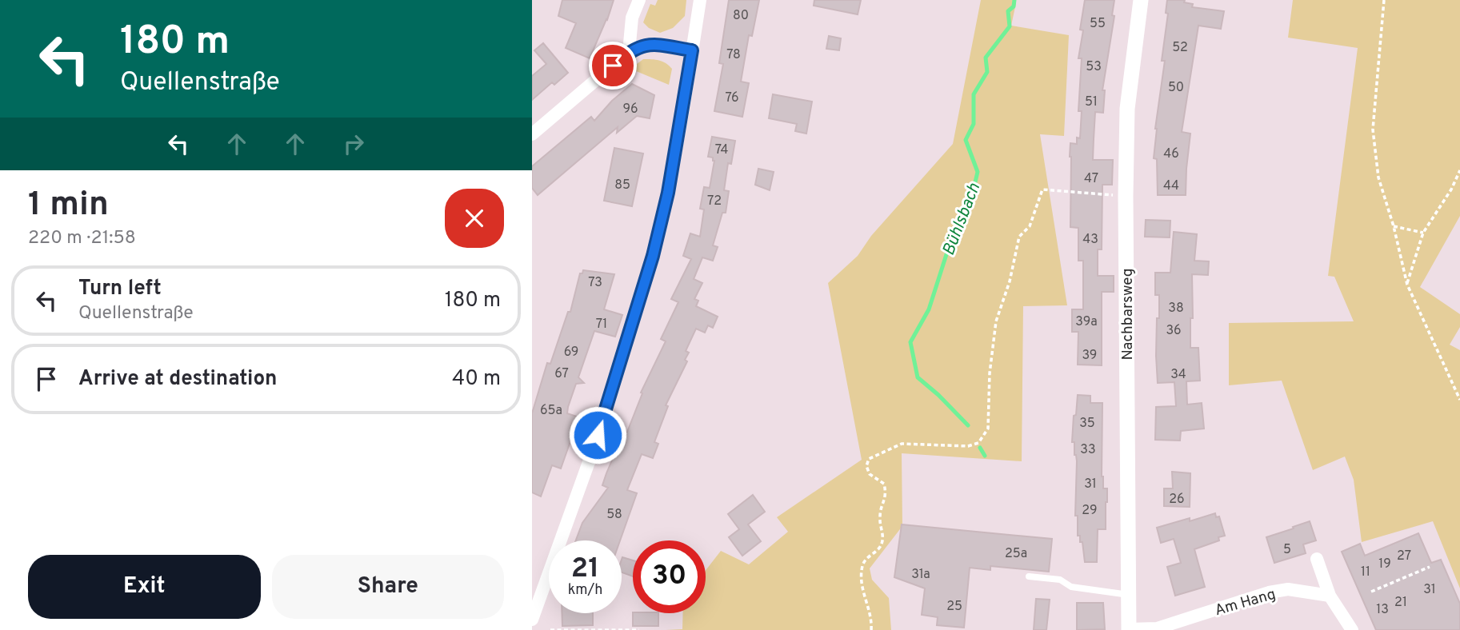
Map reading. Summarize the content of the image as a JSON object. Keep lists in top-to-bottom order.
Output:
{
  "streets": {
    "street": ["Nachbarsweg", "Am Hang"]
  },
  "crossings": [
    ["Nachbarsweg", "Am Hang"]
  ],
  "water": ["Bühlsbach"],
  "house_numbers": [
    "80",
    "55",
    "52",
    "78",
    "53",
    "50",
    "76",
    "51",
    "96",
    "74",
    "46",
    "47",
    "85",
    "44",
    "72",
    "43",
    "73",
    "38",
    "39a",
    "71",
    "36",
    "69",
    "39",
    "67",
    "34",
    "65a",
    "35",
    "33",
    "31",
    "26",
    "29",
    "58",
    "5",
    "25a",
    "27",
    "19",
    "11",
    "31a",
    "31",
    "21",
    "25",
    "13"
  ],
  "page": {
    "turn": ["180 m", "Quellenstraße"],
    "heading": ["1 min", "220 m · 21:58"],
    "list": [
      {
        "name": "Turn left",
        "note": "Quellenstraße",
        "value": "180 m"
      },
      {
        "name": "Arrive at destination",
        "value": "40 m"
      }
    ],
    "speed": "21 km/h",
    "limit": "30",
    "buttons": ["Exit", "Share"]
  }
}
